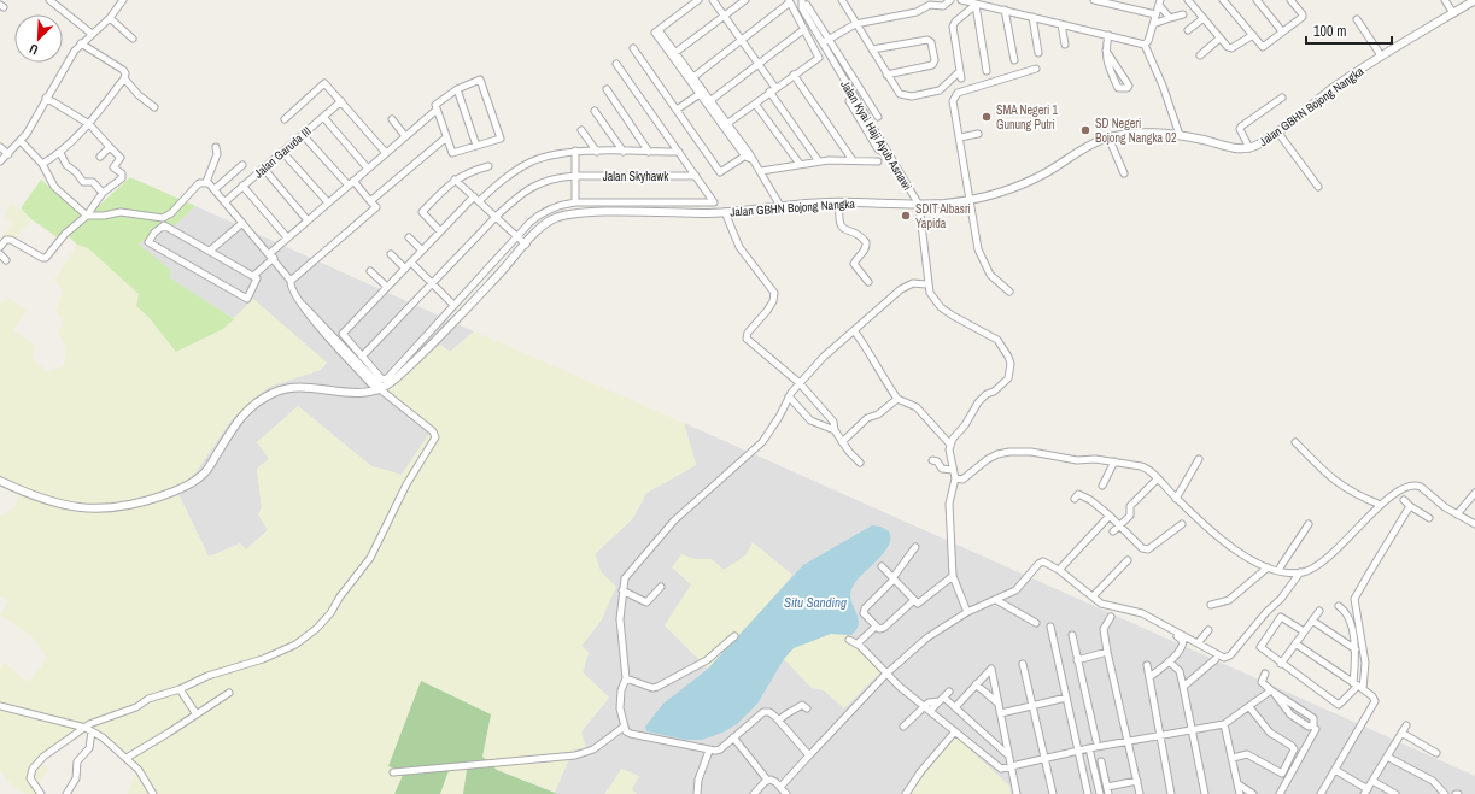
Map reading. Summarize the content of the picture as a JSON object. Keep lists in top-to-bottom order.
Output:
{
  "streets": {
    "street": [
      "Jalan GBHN Bojong Nangka",
      "Jalan Kyai Haji Ayub Asnawi",
      "Jalan Garuda III",
      "Jalan Skyhawk"
    ]
  },
  "crossings": [
    ["Jalan GBHN Bojong Nangka", "Jalan Kyai Haji Ayub Asnawi"]
  ],
  "water": ["Situ Sanding"],
  "places": ["SMA Negeri 1 Gunung Putri", "SD Negeri Bojong Nangka 02", "SDIT Albasri Yapida"],
  "scale_bar": "100 m",
  "north": "bottom left"
}
